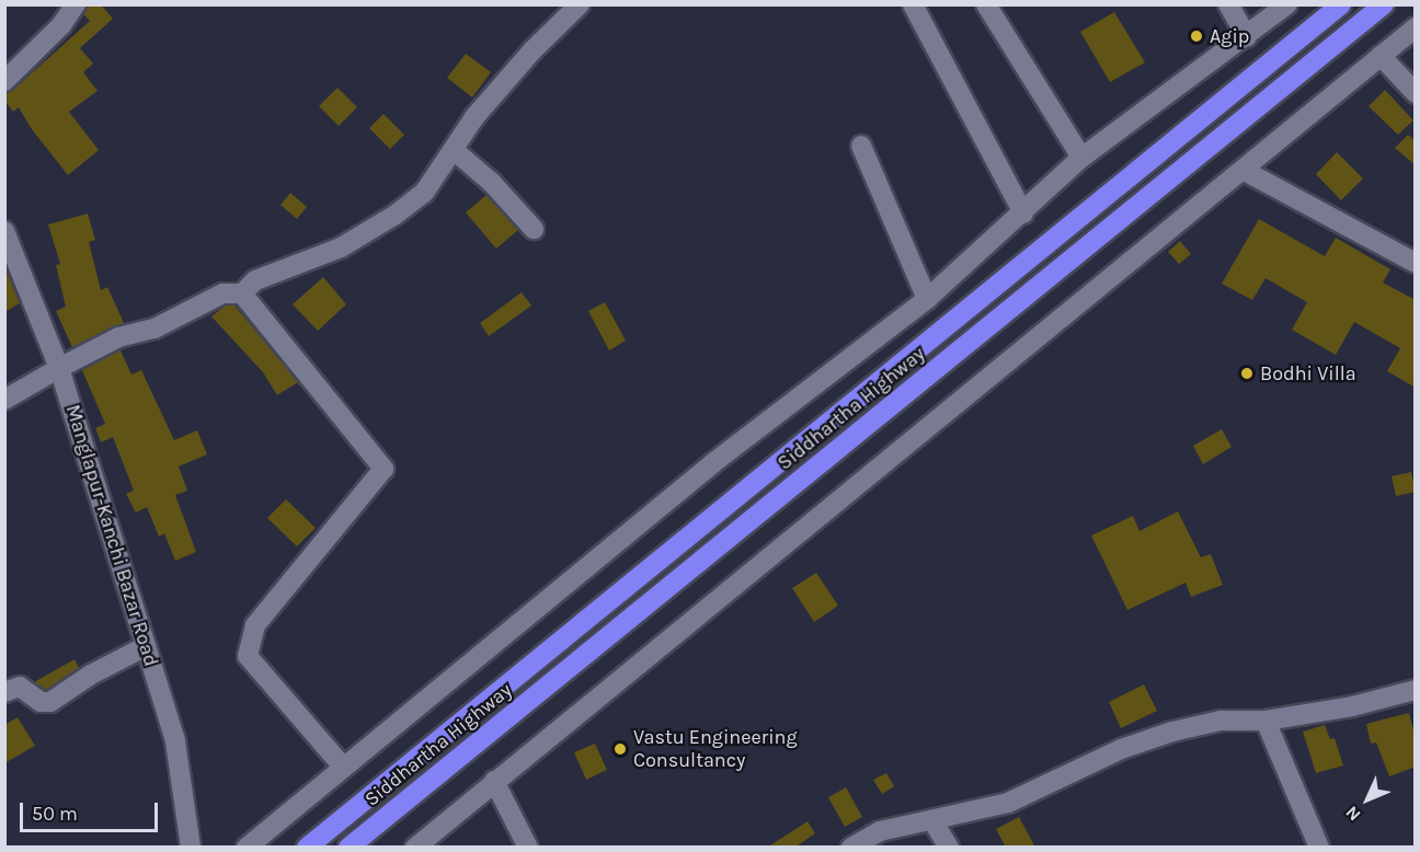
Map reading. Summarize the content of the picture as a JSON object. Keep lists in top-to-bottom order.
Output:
{
  "streets": {
    "highway": ["Siddhartha Highway"],
    "street": ["Manglapur-Kanchi Bazar Road"]
  },
  "places": ["Agip", "Bodhi Villa", "Vastu Engineering Consultancy"],
  "scale_bar": "50 m",
  "north": "bottom left"
}
